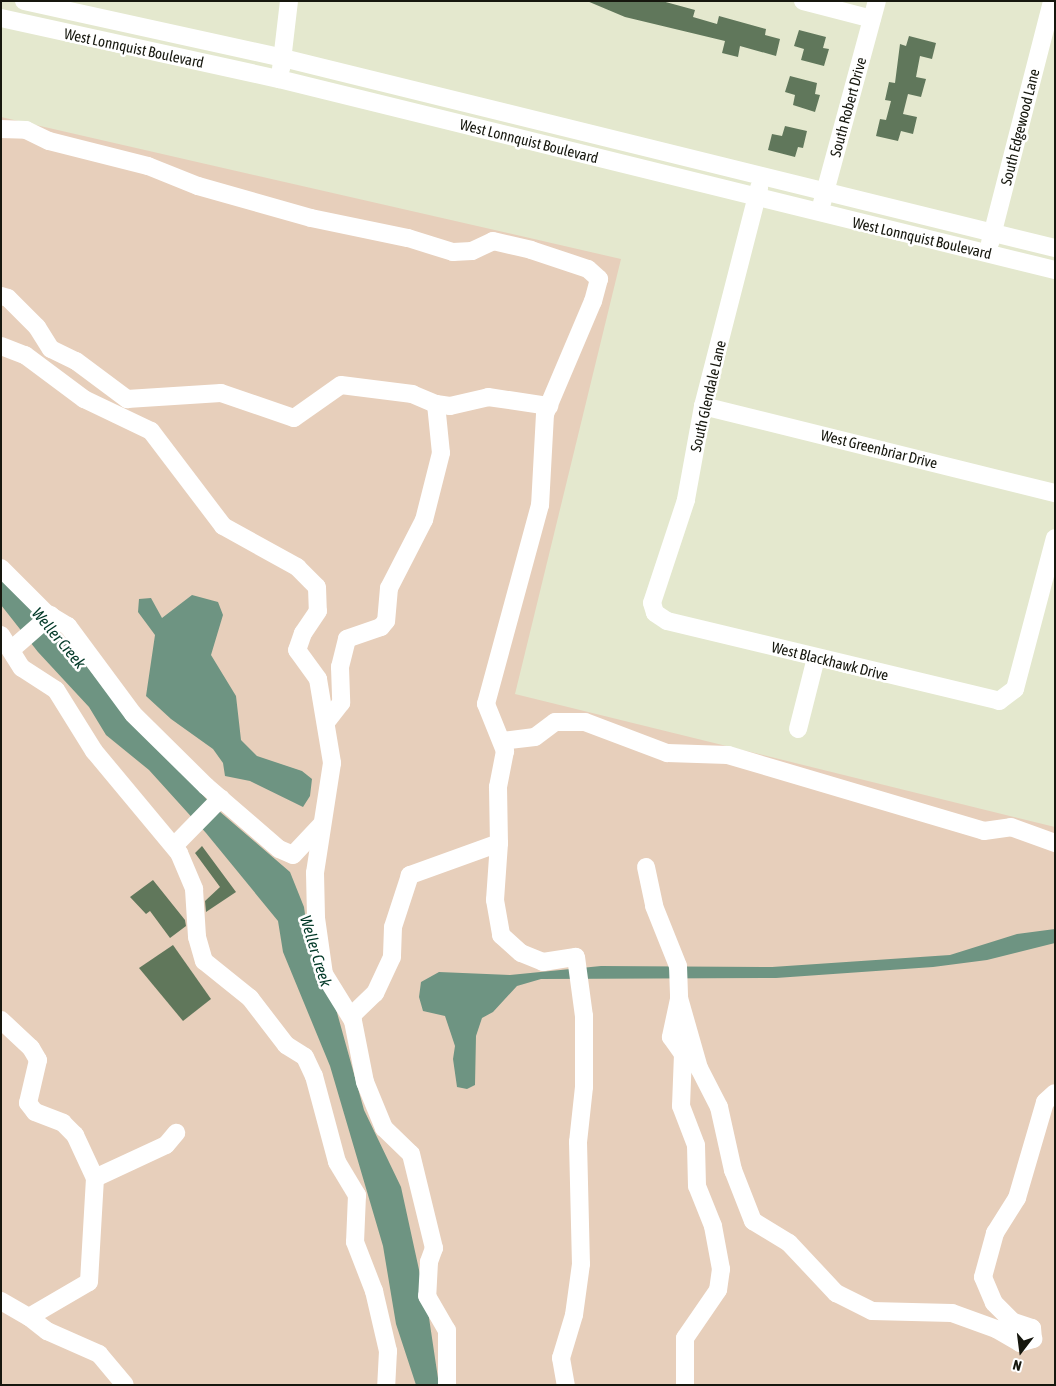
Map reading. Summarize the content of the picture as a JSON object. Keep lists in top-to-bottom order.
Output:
{
  "streets": {
    "street": [
      "West Lonnquist Boulevard",
      "South Robert Drive",
      "South Edgewood Lane",
      "South Glendale Lane",
      "West Greenbriar Drive",
      "West Blackhawk Drive"
    ]
  },
  "crossings": [
    ["West Lonnquist Boulevard", "South Robert Drive"],
    ["West Lonnquist Boulevard", "South Edgewood Lane"],
    ["West Lonnquist Boulevard", "South Glendale Lane"],
    ["South Glendale Lane", "West Greenbriar Drive"],
    ["South Glendale Lane", "West Blackhawk Drive"]
  ],
  "water": ["Weller Creek"],
  "north": "bottom"
}
